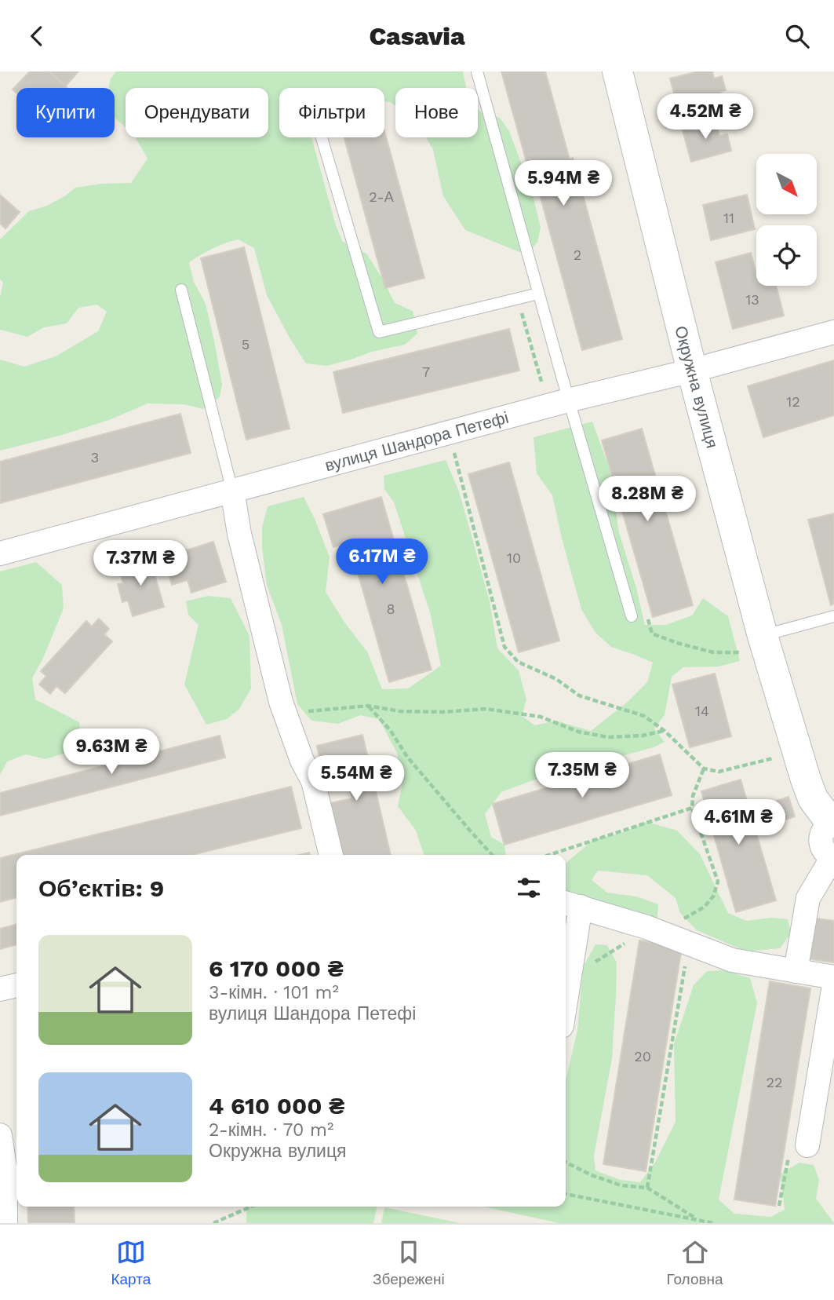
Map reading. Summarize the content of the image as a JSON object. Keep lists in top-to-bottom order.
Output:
{
  "streets": {
    "street": ["Окружна вулиця", "вулиця Шандора Петефі"]
  },
  "crossings": [
    ["Окружна вулиця", "вулиця Шандора Петефі"]
  ],
  "house_numbers": [
    "2-А",
    "11",
    "2",
    "13",
    "5",
    "7",
    "12",
    "3",
    "10",
    "8",
    "14",
    "20",
    "22"
  ],
  "north": "bottom right",
  "page": {
    "header": "Casavia",
    "chip": [
      "Купити",
      "Орендувати",
      "Фільтри",
      "Нове"
    ],
    "price": [
      "4.52M ₴",
      "5.94M ₴",
      "8.28M ₴",
      "6.17M ₴",
      "7.37M ₴",
      "9.63M ₴",
      "7.35M ₴",
      "5.54M ₴",
      "4.61M ₴"
    ],
    "heading": "Об’єктів: 9",
    "list": [
      {
        "name": "6 170 000 ₴",
        "note": "3-кімн. · 101 m² · вулиця Шандора Петефі"
      },
      {
        "name": "4 610 000 ₴",
        "note": "2-кімн. · 70 m² · Окружна вулиця"
      }
    ],
    "tabs": ["Карта", "Збережені", "Головна"]
  }
}
